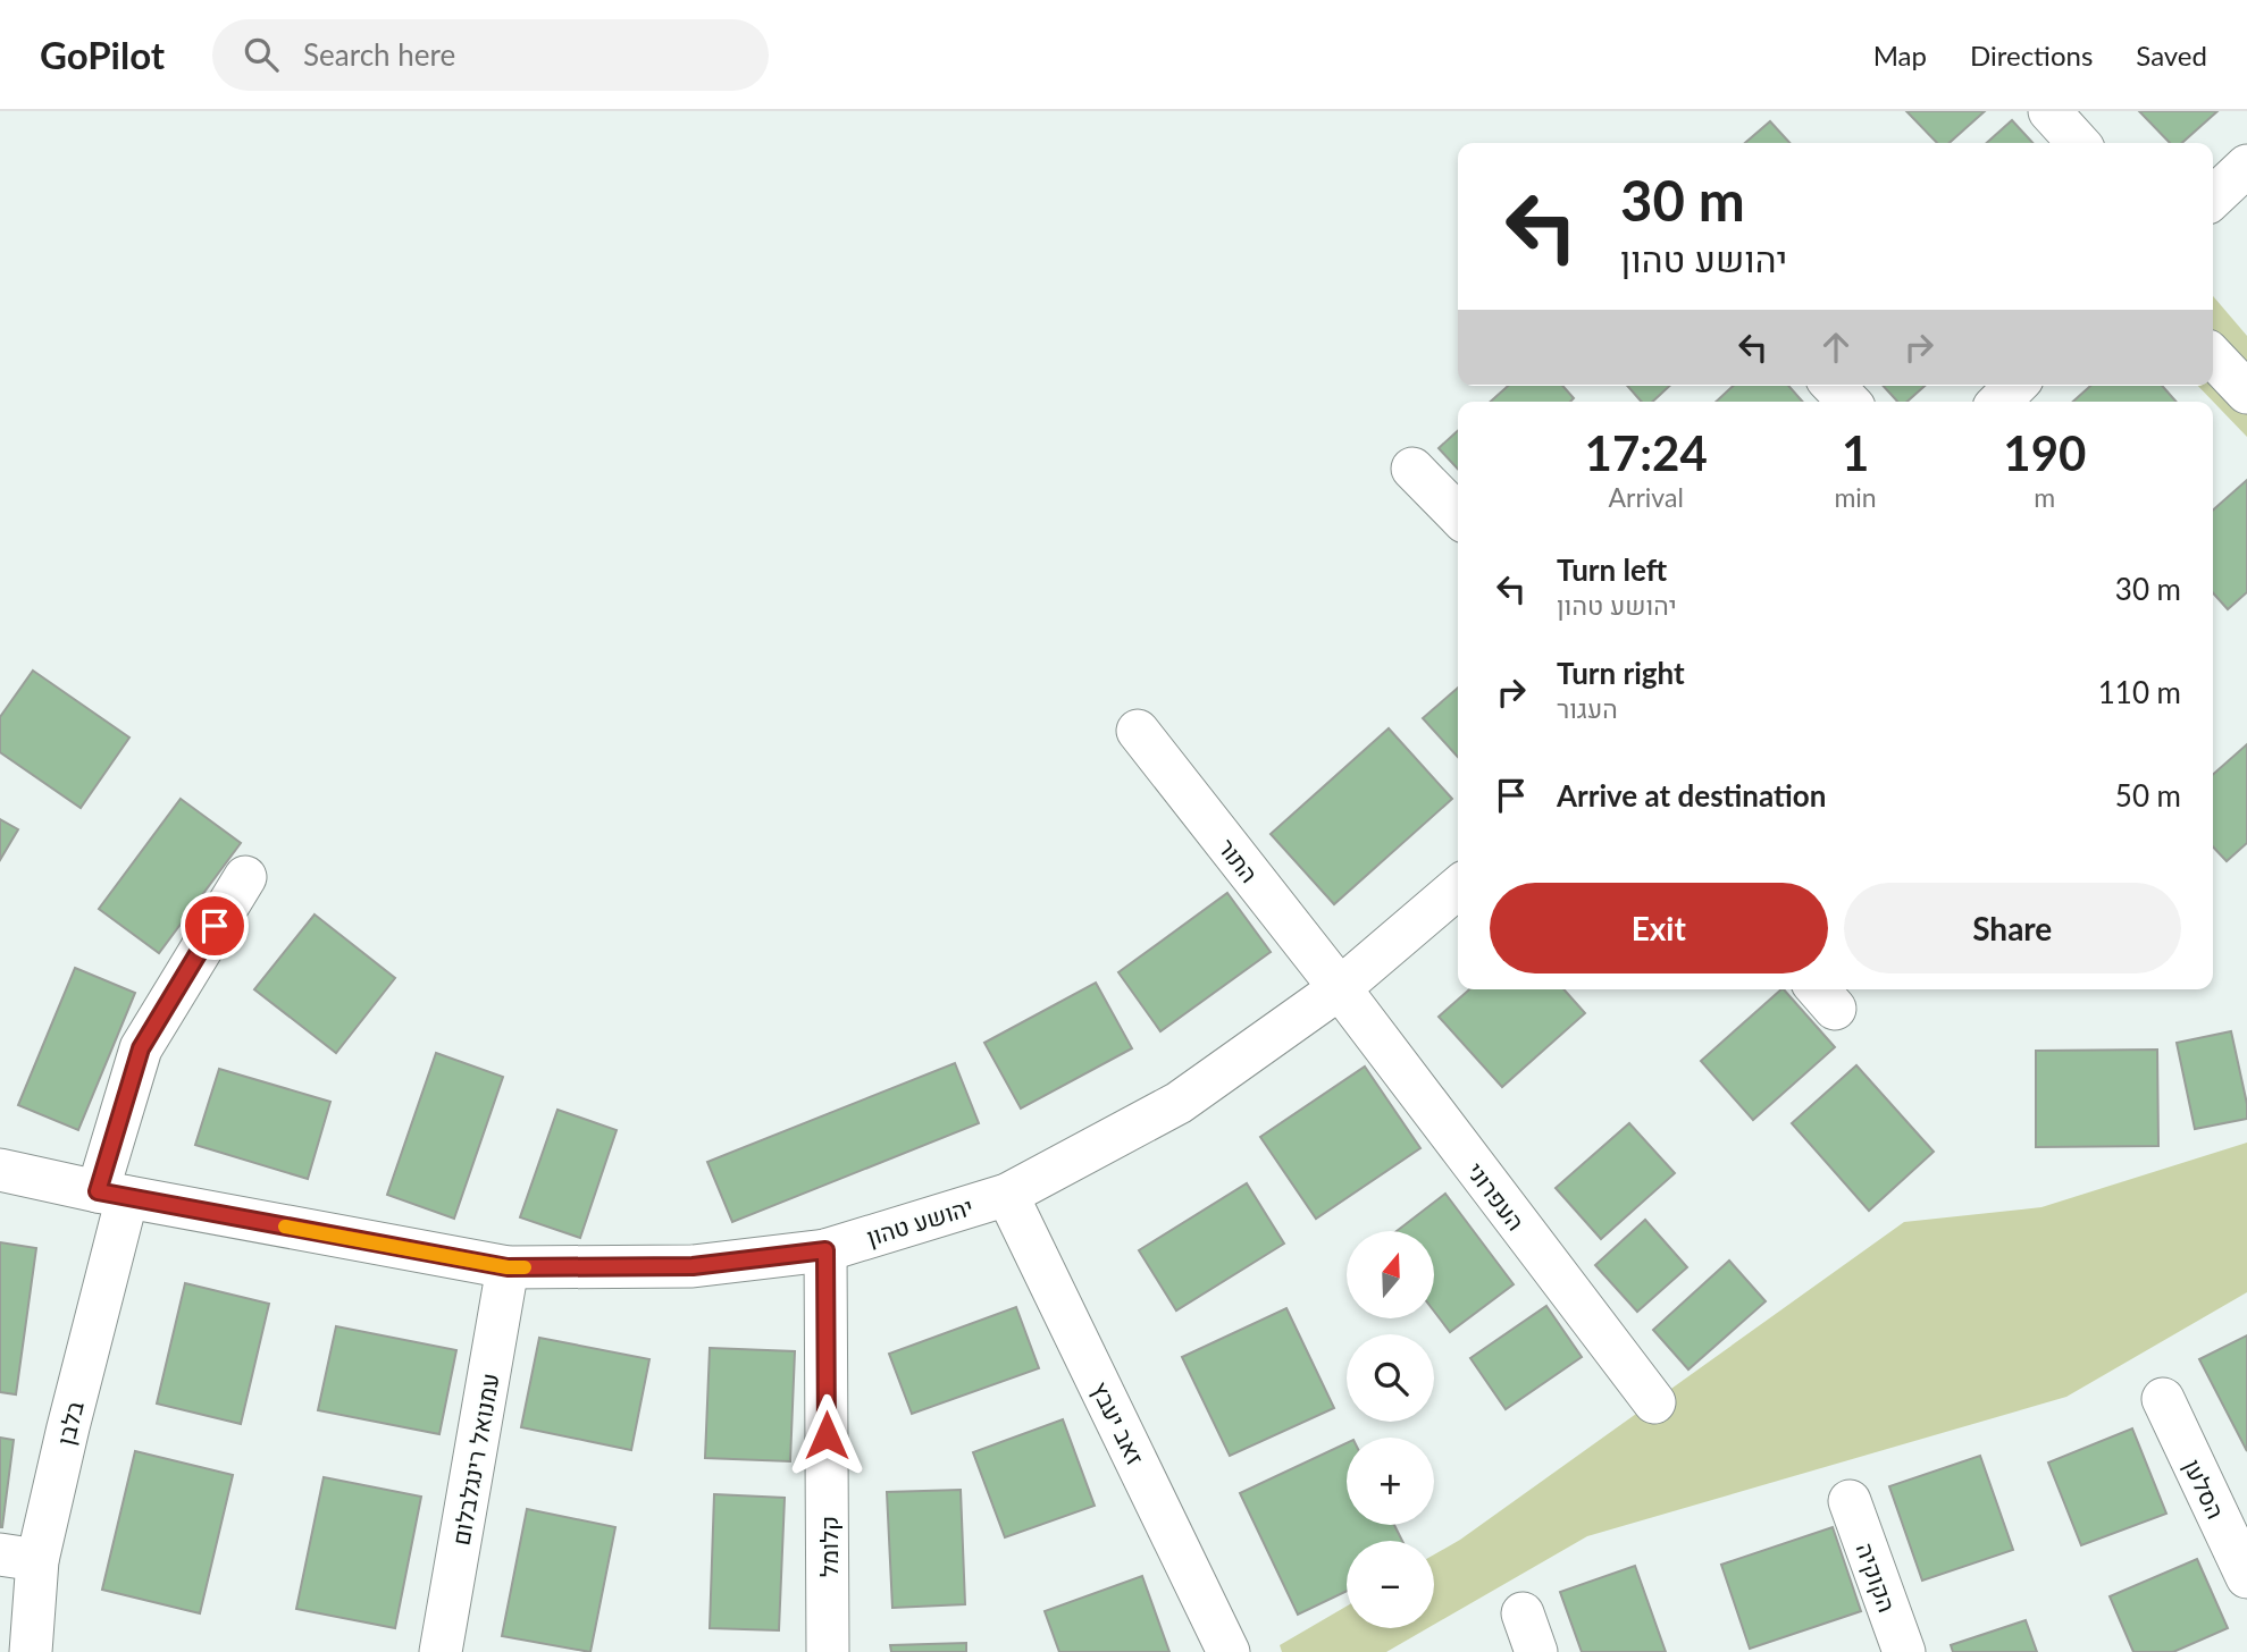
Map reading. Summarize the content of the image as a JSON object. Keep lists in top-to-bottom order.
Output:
{
  "streets": {
    "street": [
      "התור",
      "העפרוני",
      "יהושע טהון",
      "בלבן",
      "זאב יעבץ",
      "עמנואל רינגלבלום",
      "הסלען",
      "קלומל",
      "הקוקיה"
    ]
  },
  "crossings": [
    ["התור", "העפרוני"],
    ["התור", "יהושע טהון"],
    ["העפרוני", "יהושע טהון"],
    ["יהושע טהון", "בלבן"],
    ["יהושע טהון", "זאב יעבץ"],
    ["יהושע טהון", "עמנואל רינגלבלום"],
    ["יהושע טהון", "קלומל"]
  ],
  "north": "top",
  "page": {
    "header": "GoPilot",
    "search": "Search here",
    "nav": ["Map", "Directions", "Saved"],
    "turn": ["30 m", "יהושע טהון"],
    "eta": [
      "17:24",
      "Arrival",
      "1",
      "min",
      "190",
      "m"
    ],
    "list": [
      {
        "name": "Turn left",
        "note": "יהושע טהון",
        "value": "30 m"
      },
      {
        "name": "Turn right",
        "note": "העגור",
        "value": "110 m"
      },
      {
        "name": "Arrive at destination",
        "value": "50 m"
      }
    ],
    "buttons": ["Exit", "Share"],
    "map_buttons": ["+", "−"]
  }
}
